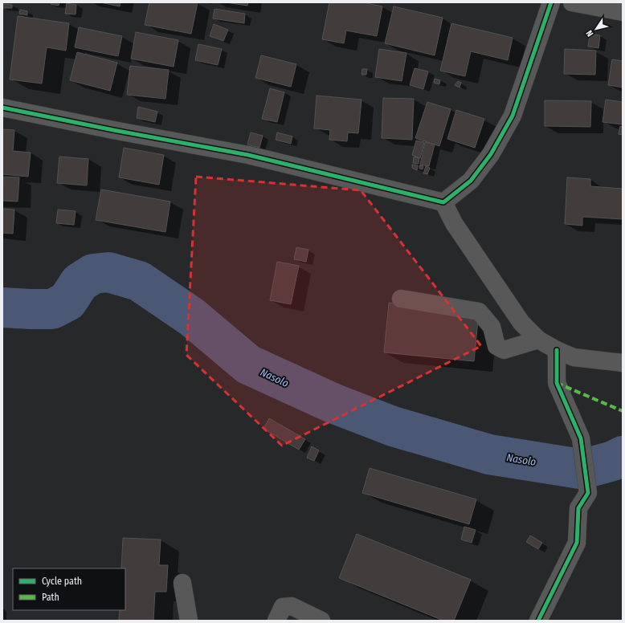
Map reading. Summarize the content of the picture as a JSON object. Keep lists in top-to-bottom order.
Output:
{
  "water": ["Nasolo"],
  "legend": ["Cycle path", "Path"],
  "north": "bottom left"
}
